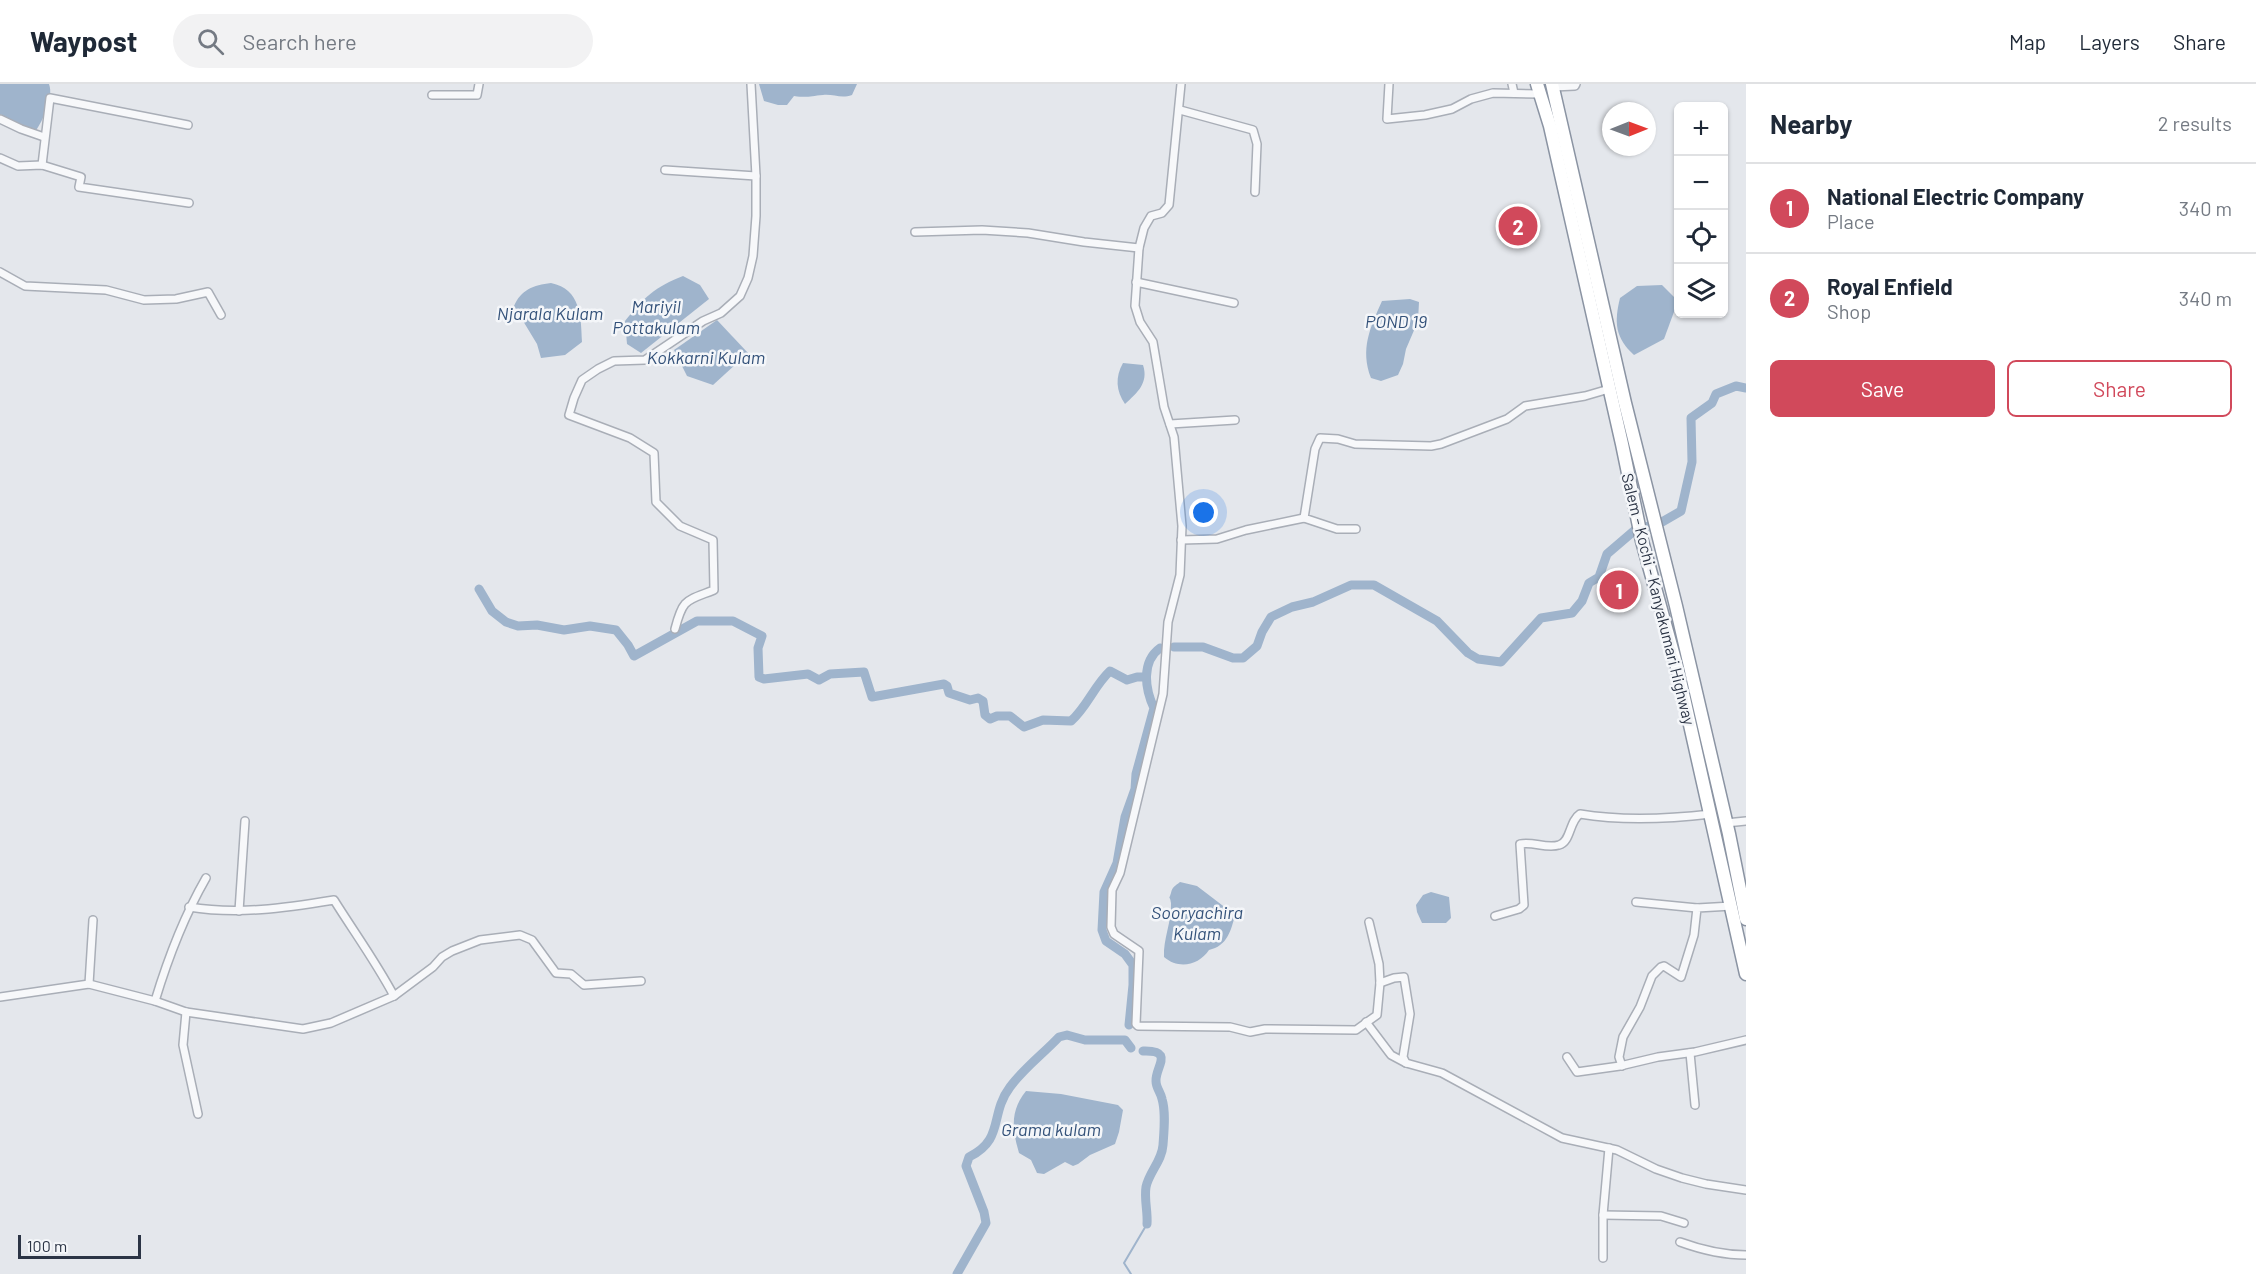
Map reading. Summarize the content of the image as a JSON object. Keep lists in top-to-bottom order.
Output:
{
  "streets": {
    "highway": ["Salem - Kochi - Kanyakumari Highway"]
  },
  "water": [
    "Mariyil Pottakulam",
    "Njarala Kulam",
    "POND 19",
    "Kokkarni Kulam",
    "Sooryachira Kulam",
    "Grama kulam"
  ],
  "scale_bar": "100 m",
  "north": "right",
  "page": {
    "header": "Waypost",
    "search": "Search here",
    "nav": ["Map", "Layers", "Share"],
    "heading": ["Nearby", "2 results"],
    "map_buttons": ["+", "−"],
    "list": [
      {
        "mark": "1",
        "name": "National Electric Company",
        "note": "Place",
        "value": "340 m"
      },
      {
        "mark": "2",
        "name": "Royal Enfield",
        "note": "Shop",
        "value": "340 m"
      }
    ],
    "pins": ["2", "1"],
    "buttons": ["Save", "Share"],
    "scale": "100 m"
  }
}
